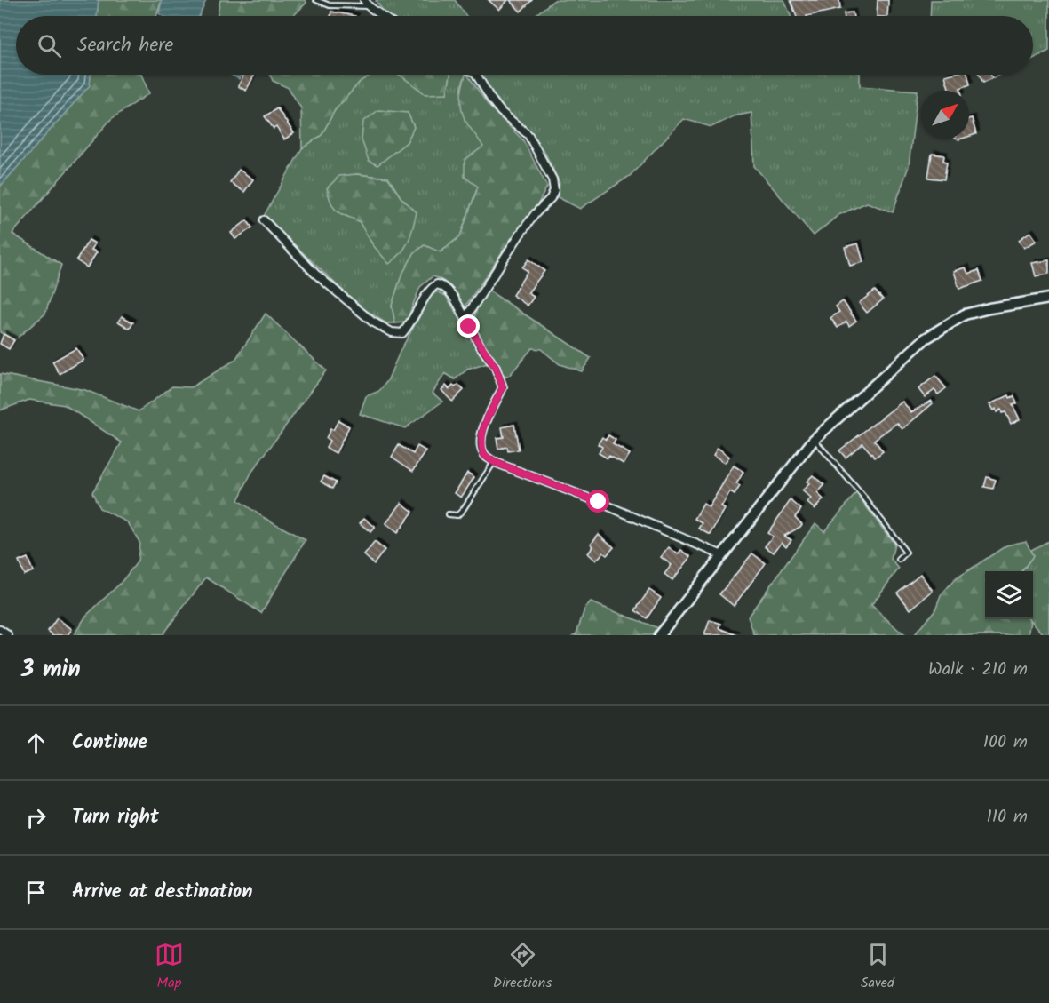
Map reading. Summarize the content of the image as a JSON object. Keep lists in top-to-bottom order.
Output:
{
  "north": "top right",
  "page": {
    "search": "Search here",
    "heading": ["3 min", "Walk · 210 m"],
    "list": [
      ["Continue", "100 m"],
      ["Turn right", "110 m"],
      "Arrive at destination"
    ],
    "nav": ["Map", "Directions", "Saved"]
  }
}
